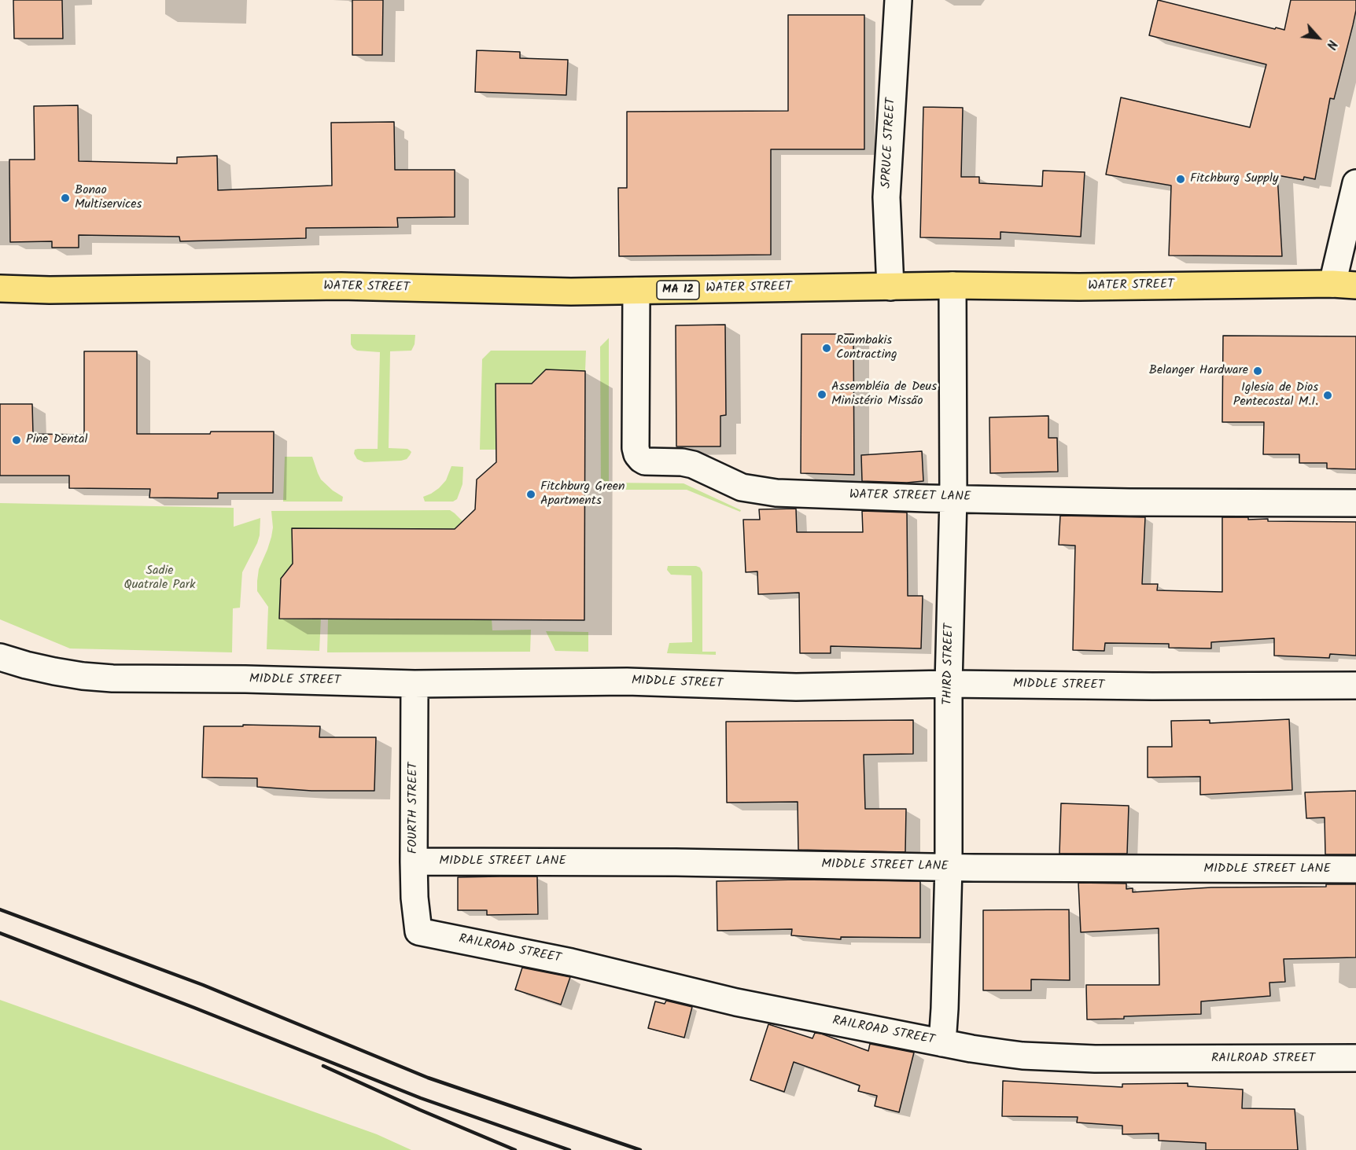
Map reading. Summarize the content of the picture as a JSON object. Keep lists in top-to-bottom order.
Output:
{
  "streets": {
    "highway": ["WATER STREET", "MA 12"],
    "street": [
      "SPRUCE STREET",
      "WATER STREET LANE",
      "THIRD STREET",
      "MIDDLE STREET",
      "FOURTH STREET",
      "MIDDLE STREET LANE",
      "RAILROAD STREET"
    ]
  },
  "crossings": [
    ["SPRUCE STREET", "WATER STREET"],
    ["WATER STREET", "WATER STREET LANE"],
    ["WATER STREET", "THIRD STREET"],
    ["WATER STREET LANE", "THIRD STREET"],
    ["THIRD STREET", "MIDDLE STREET"],
    ["THIRD STREET", "MIDDLE STREET LANE"],
    ["THIRD STREET", "RAILROAD STREET"],
    ["MIDDLE STREET", "FOURTH STREET"],
    ["FOURTH STREET", "MIDDLE STREET LANE"],
    ["FOURTH STREET", "RAILROAD STREET"]
  ],
  "parks": ["Sadie Quatrale Park"],
  "places": [
    "Fitchburg Supply",
    "Bonao Multiservices",
    "Roumbakis Contracting",
    "Belanger Hardware",
    "Assembléia de Deus Ministério Missão",
    "Iglesia de Dios Pentecostal M.I.",
    "Pine Dental",
    "Fitchburg Green Apartments"
  ],
  "north": "bottom right"
}
